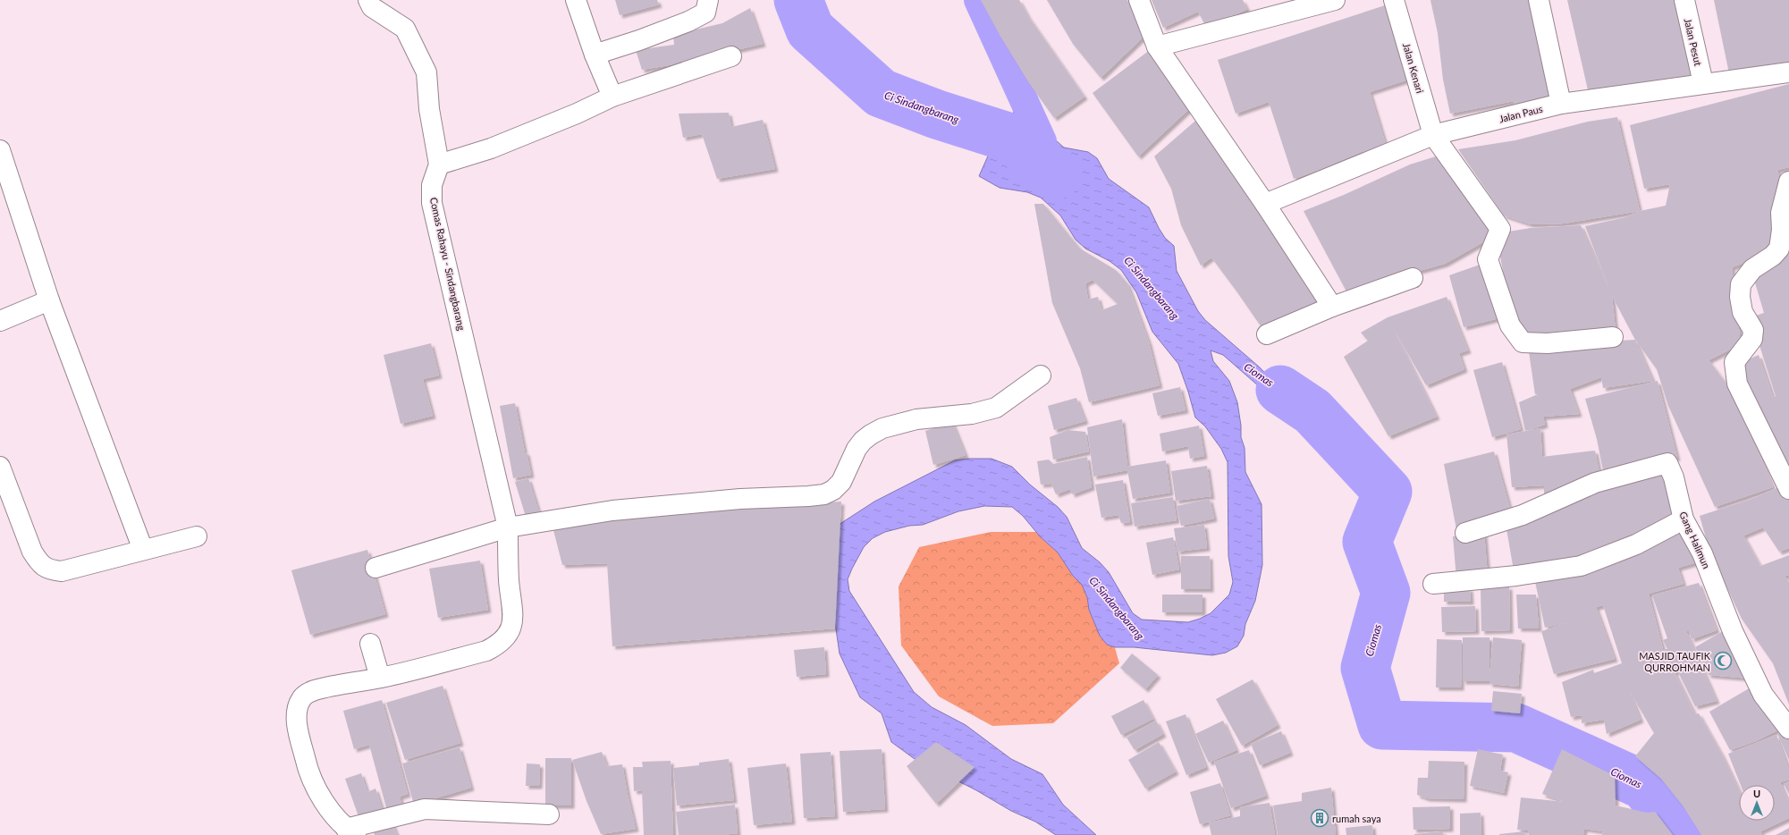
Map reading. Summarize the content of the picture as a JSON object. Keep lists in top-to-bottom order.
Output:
{
  "streets": {
    "street": [
      "Jalan Pesut",
      "Jalan Kenari",
      "Jalan Paus",
      "Comas Rahayu - Sindangbarang",
      "Gang Halimun"
    ]
  },
  "crossings": [
    ["Jalan Pesut", "Jalan Paus"],
    ["Jalan Kenari", "Jalan Paus"]
  ],
  "water": ["Ci Sindangbarang", "Ciomas"],
  "places": {
    "mosque": ["MASJID TAUFIK QURROHMAN"],
    "building": ["rumah saya"]
  },
  "north": "top"
}
